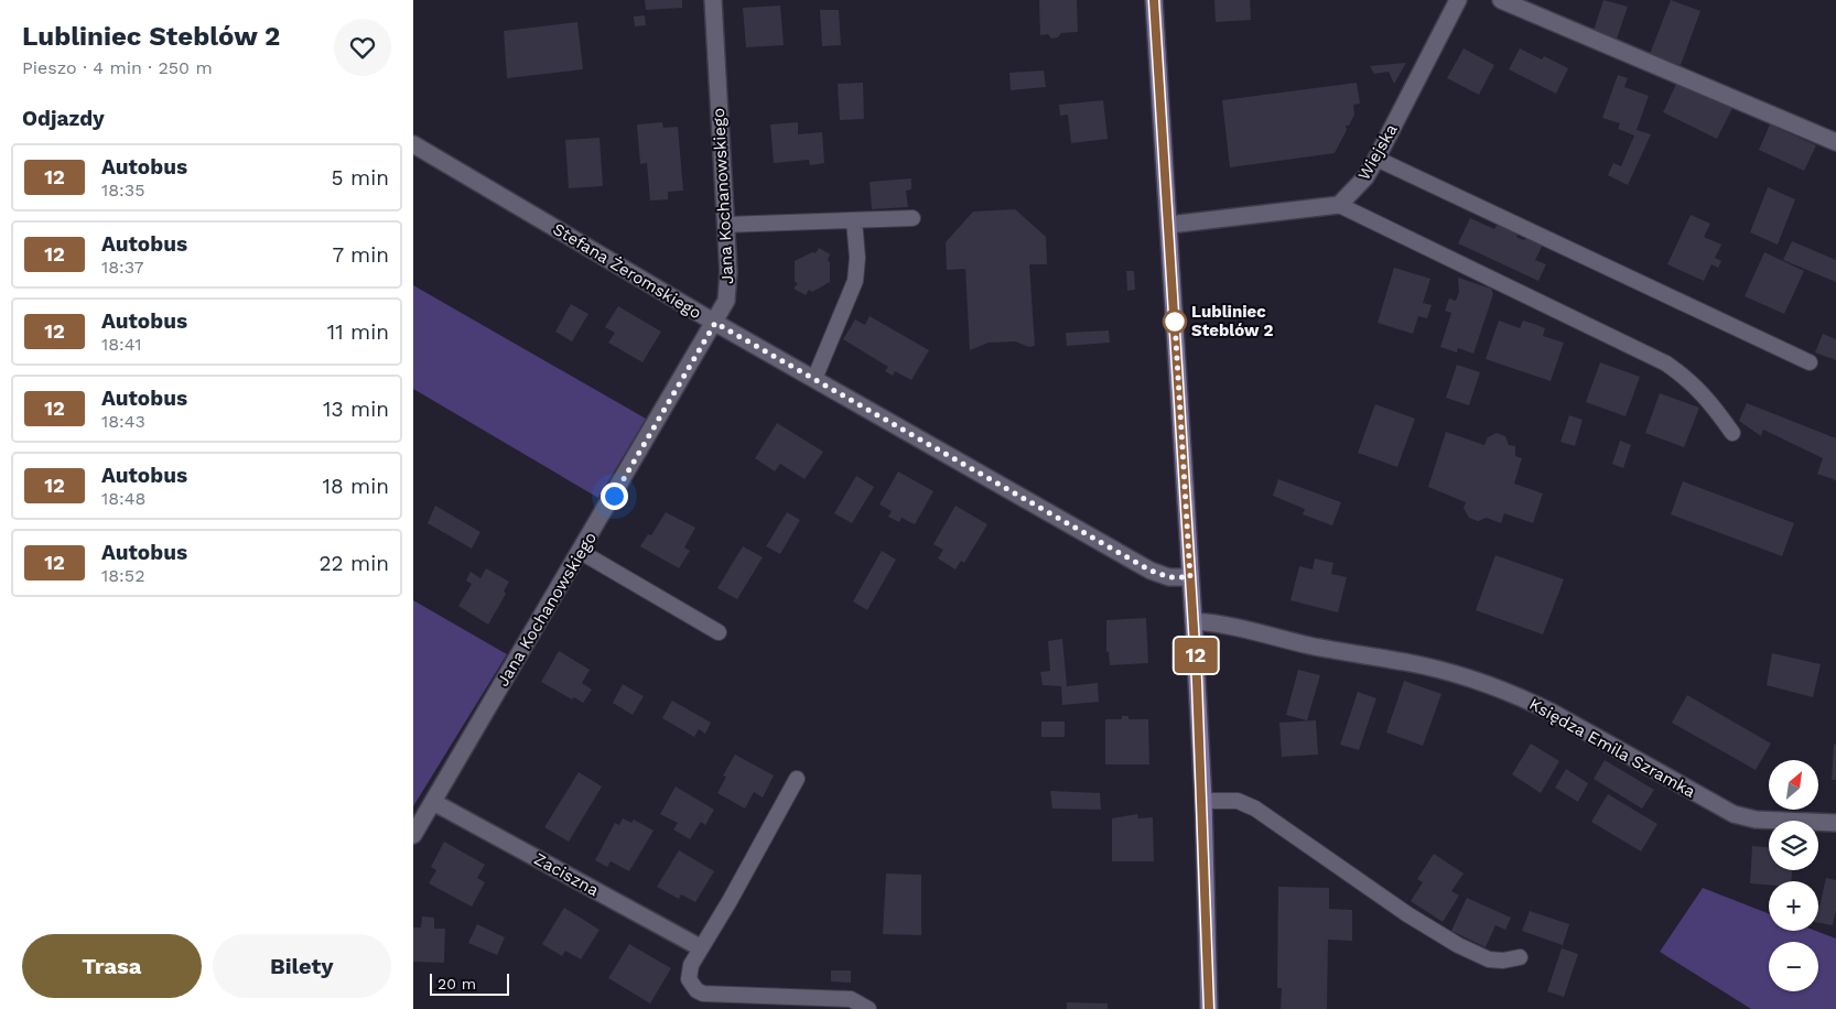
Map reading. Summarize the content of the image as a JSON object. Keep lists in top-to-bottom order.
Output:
{
  "streets": {
    "street": [
      "Wiejska",
      "Jana Kochanowskiego",
      "Stefana Żeromskiego",
      "Księdza Emila Szramka",
      "Zaciszna"
    ]
  },
  "crossings": [
    ["Jana Kochanowskiego", "Stefana Żeromskiego"],
    ["Jana Kochanowskiego", "Zaciszna"]
  ],
  "places": ["Lubliniec Steblów 2"],
  "lines": ["bus line 12"],
  "scale_bar": "20 m",
  "north": "top right",
  "page": {
    "heading": [
      ["Lubliniec Steblów 2", "Pieszo · 4 min · 250 m"],
      "Odjazdy"
    ],
    "on_map": "12",
    "list": [
      {
        "mark": "12",
        "name": "Autobus",
        "note": "18:35",
        "value": "5 min"
      },
      {
        "mark": "12",
        "name": "Autobus",
        "note": "18:37",
        "value": "7 min"
      },
      {
        "mark": "12",
        "name": "Autobus",
        "note": "18:41",
        "value": "11 min"
      },
      {
        "mark": "12",
        "name": "Autobus",
        "note": "18:43",
        "value": "13 min"
      },
      {
        "mark": "12",
        "name": "Autobus",
        "note": "18:48",
        "value": "18 min"
      },
      {
        "mark": "12",
        "name": "Autobus",
        "note": "18:52",
        "value": "22 min"
      }
    ],
    "map_buttons": ["+", "−"],
    "buttons": ["Trasa", "Bilety"],
    "scale": "20 m"
  }
}
